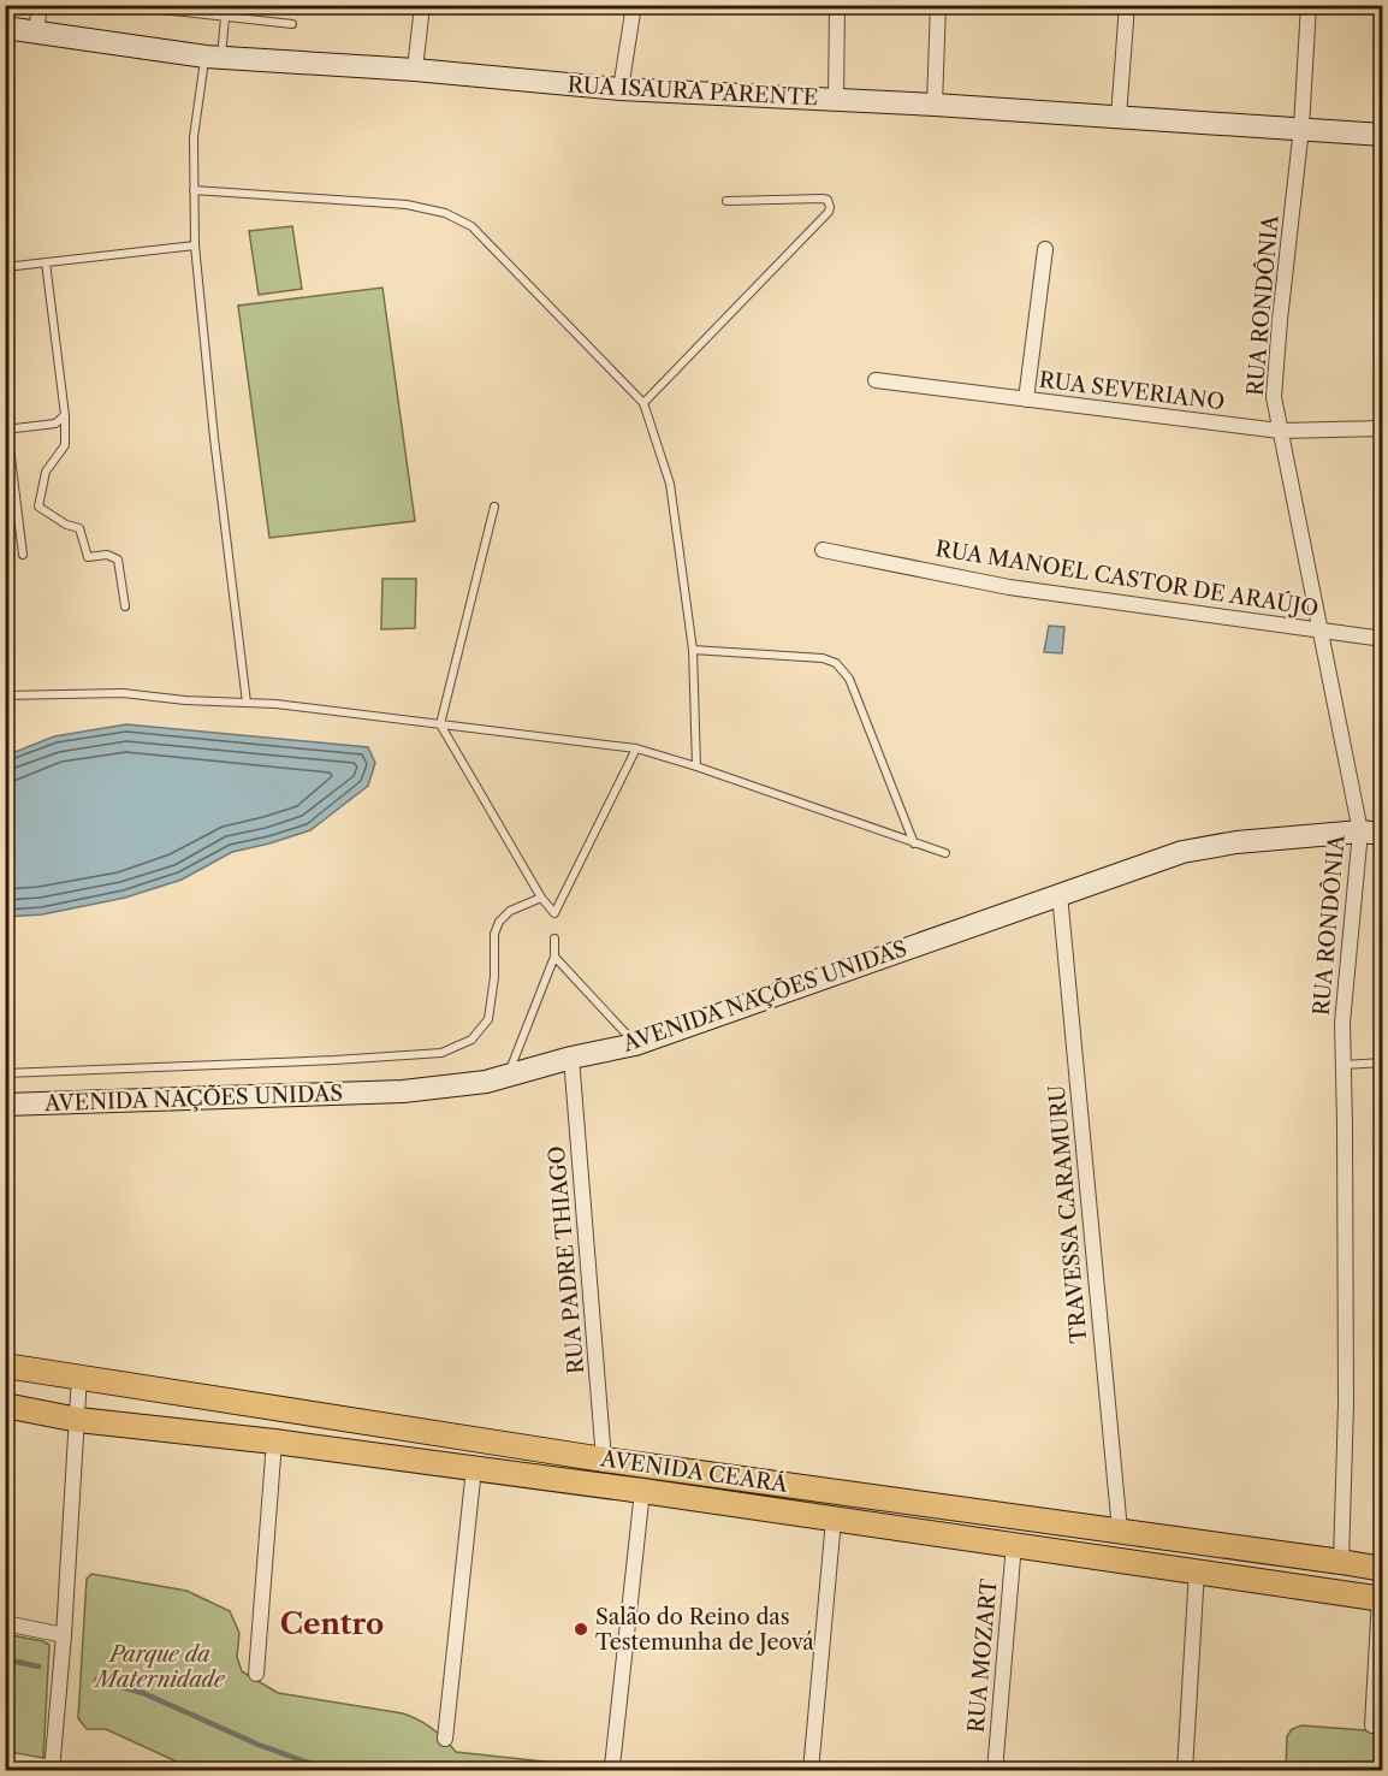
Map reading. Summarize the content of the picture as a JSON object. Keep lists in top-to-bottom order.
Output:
{
  "streets": {
    "main road": ["AVENIDA CEARÁ"],
    "street": [
      "RUA ISAURA PARENTE",
      "RUA RONDÔNIA",
      "RUA SEVERIANO",
      "RUA MANOEL CASTOR DE ARAÚJO",
      "AVENIDA NAÇÕES UNIDAS",
      "TRAVESSA CARAMURU",
      "RUA PADRE THIAGO",
      "RUA MOZART"
    ]
  },
  "crossings": [
    ["RUA ISAURA PARENTE", "RUA RONDÔNIA"],
    ["RUA RONDÔNIA", "RUA SEVERIANO"],
    ["RUA RONDÔNIA", "RUA MANOEL CASTOR DE ARAÚJO"],
    ["RUA RONDÔNIA", "AVENIDA NAÇÕES UNIDAS"],
    ["RUA RONDÔNIA", "AVENIDA CEARÁ"],
    ["AVENIDA NAÇÕES UNIDAS", "TRAVESSA CARAMURU"],
    ["AVENIDA NAÇÕES UNIDAS", "RUA PADRE THIAGO"],
    ["TRAVESSA CARAMURU", "AVENIDA CEARÁ"],
    ["RUA PADRE THIAGO", "AVENIDA CEARÁ"],
    ["AVENIDA CEARÁ", "RUA MOZART"]
  ],
  "districts": ["Centro"],
  "parks": ["Parque da Maternidade"],
  "places": ["Salão do Reino das Testemunha de Jeová"]
}
